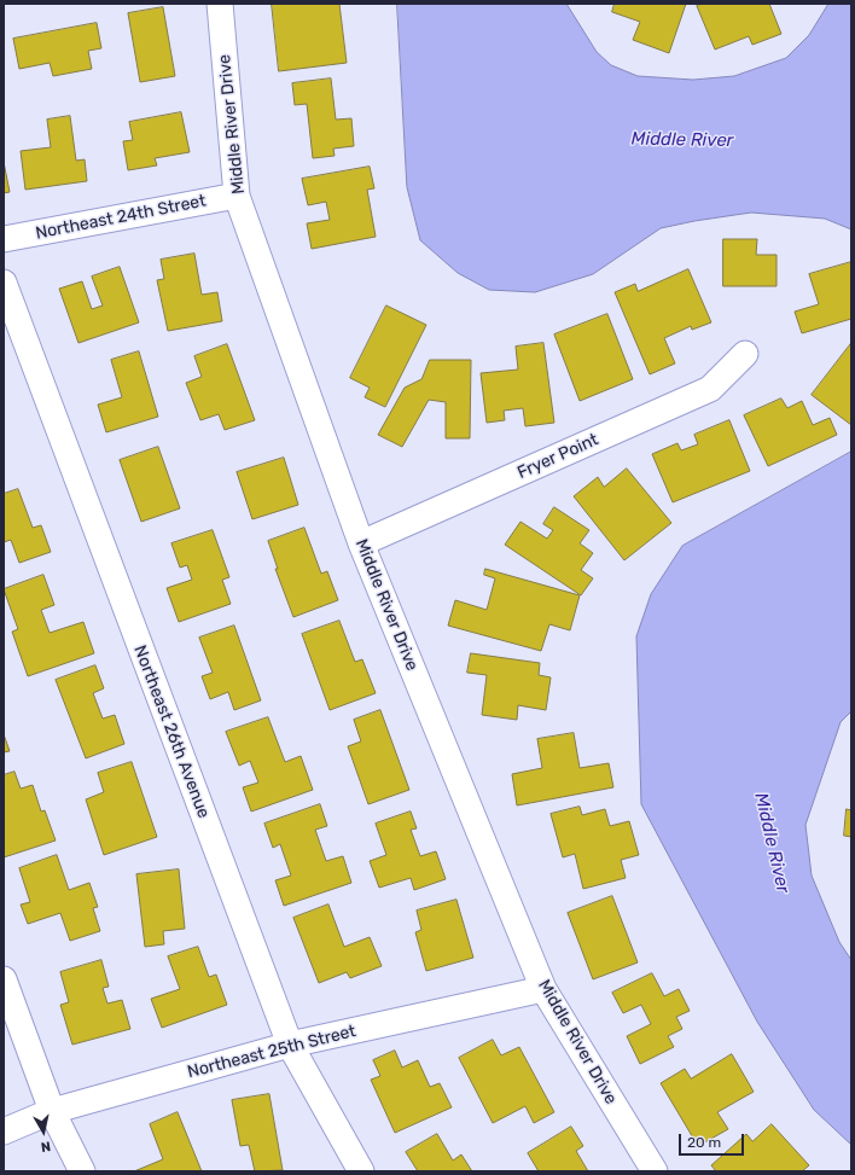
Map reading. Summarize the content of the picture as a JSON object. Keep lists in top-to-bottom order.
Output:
{
  "streets": {
    "street": [
      "Middle River Drive",
      "Northeast 24th Street",
      "Fryer Point",
      "Northeast 26th Avenue",
      "Northeast 25th Street"
    ]
  },
  "crossings": [
    ["Middle River Drive", "Northeast 24th Street"],
    ["Middle River Drive", "Fryer Point"],
    ["Middle River Drive", "Northeast 25th Street"],
    ["Northeast 26th Avenue", "Northeast 25th Street"]
  ],
  "water": ["Middle River"],
  "scale_bar": "20 m",
  "north": "bottom"
}
